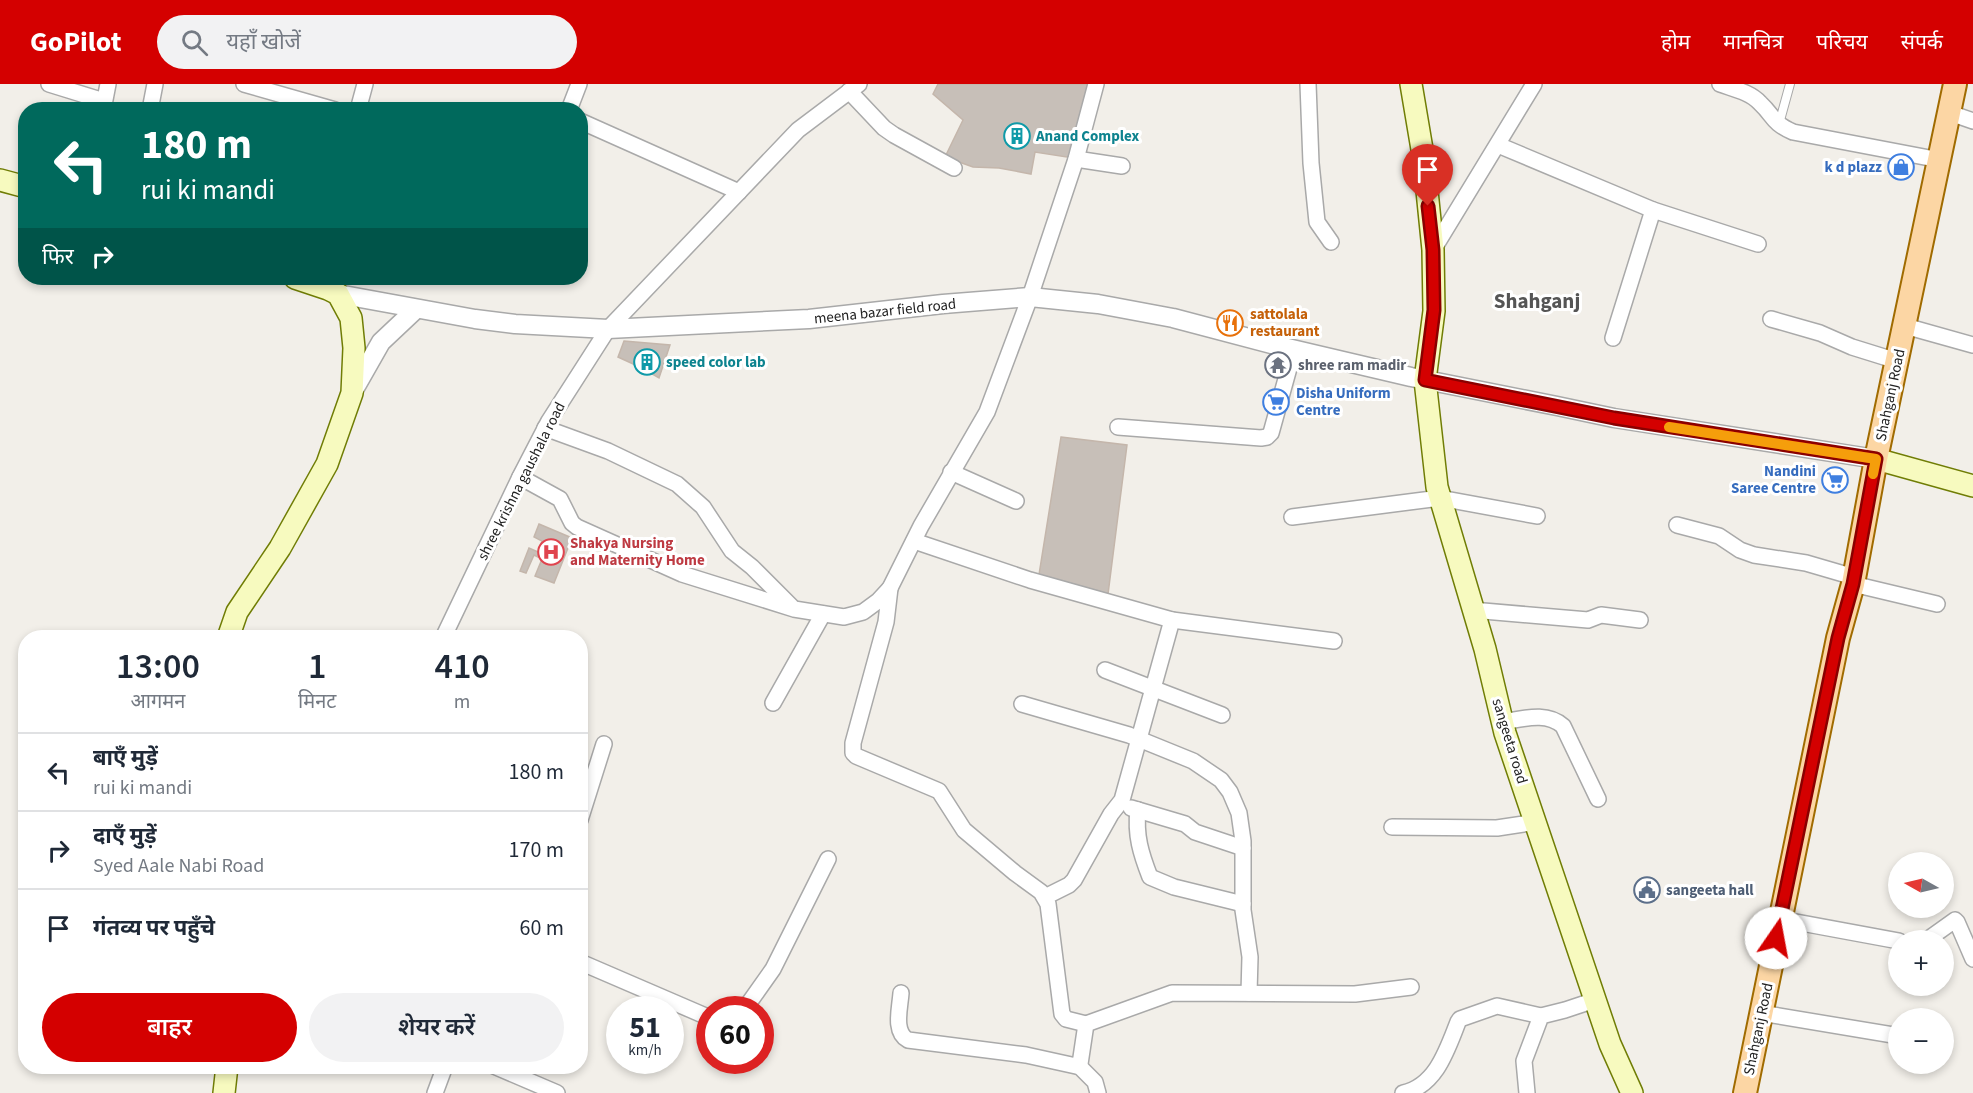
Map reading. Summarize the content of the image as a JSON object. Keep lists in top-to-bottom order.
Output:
{
  "streets": {
    "main road": ["Shahganj Road", "sangeeta road"],
    "street": ["meena bazar field road", "shree krishna gaushala road"]
  },
  "crossings": [
    ["meena bazar field road", "Shahganj Road"],
    ["meena bazar field road", "shree krishna gaushala road"],
    ["meena bazar field road", "sangeeta road"]
  ],
  "districts": ["Shahganj"],
  "places": {
    "building": ["Anand Complex", "speed color lab"],
    "shop": ["k d plazz"],
    "restaurant": ["sattolala restaurant"],
    "temple": ["shree ram madir"],
    "supermarket": ["Disha Uniform Centre", "Nandini Saree Centre"],
    "hospital": ["Shakya Nursing and Maternity Home"],
    "public building": ["sangeeta hall"]
  },
  "north": "left",
  "page": {
    "header": "GoPilot",
    "search": "यहाँ खोजें",
    "nav": [
      "होम",
      "मानचित्र",
      "परिचय",
      "संपर्क"
    ],
    "turn": ["180 m", "rui ki mandi"],
    "then": "फिर",
    "eta": [
      "13:00",
      "आगमन",
      "1",
      "मिनट",
      "410",
      "m"
    ],
    "list": [
      {
        "name": "बाएँ मुड़ें",
        "note": "rui ki mandi",
        "value": "180 m"
      },
      {
        "name": "दाएँ मुड़ें",
        "note": "Syed Aale Nabi Road",
        "value": "170 m"
      },
      {
        "name": "गंतव्य पर पहुँचे",
        "value": "60 m"
      }
    ],
    "map_buttons": ["+", "−"],
    "buttons": ["बाहर", "शेयर करें"],
    "speed": "51 km/h",
    "limit": "60"
  }
}
